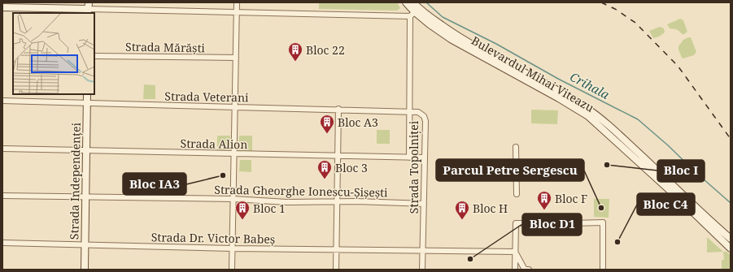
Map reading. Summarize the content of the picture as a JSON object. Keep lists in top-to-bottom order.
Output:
{
  "streets": {
    "main road": ["Bulevardul Mihai Viteazu", "Strada Independenței"],
    "street": [
      "Strada Mărăști",
      "Strada Veterani",
      "Strada Alion",
      "Strada Topolniței",
      "Strada Gheorghe Ionescu-Șișești",
      "Strada Dr. Victor Babeș"
    ]
  },
  "crossings": [
    ["Bulevardul Mihai Viteazu", "Strada Topolniței"],
    ["Strada Veterani", "Strada Topolniței"],
    ["Strada Veterani", "Strada Independenței"],
    ["Strada Alion", "Strada Topolniței"],
    ["Strada Alion", "Strada Independenței"],
    ["Strada Topolniței", "Strada Gheorghe Ionescu-Șișești"],
    ["Strada Topolniței", "Strada Dr. Victor Babeș"],
    ["Strada Independenței", "Strada Gheorghe Ionescu-Șișești"],
    ["Strada Independenței", "Strada Dr. Victor Babeș"]
  ],
  "water": ["Crihala"],
  "places": {
    "building": [
      "Bloc 22",
      "Bloc A3",
      "Bloc 3",
      "Bloc F",
      "Bloc 1",
      "Bloc H"
    ],
    "other": [
      "Bloc I",
      "Bloc IA3",
      "Parcul Petre Sergescu",
      "Bloc C4",
      "Bloc D1"
    ]
  }
}
